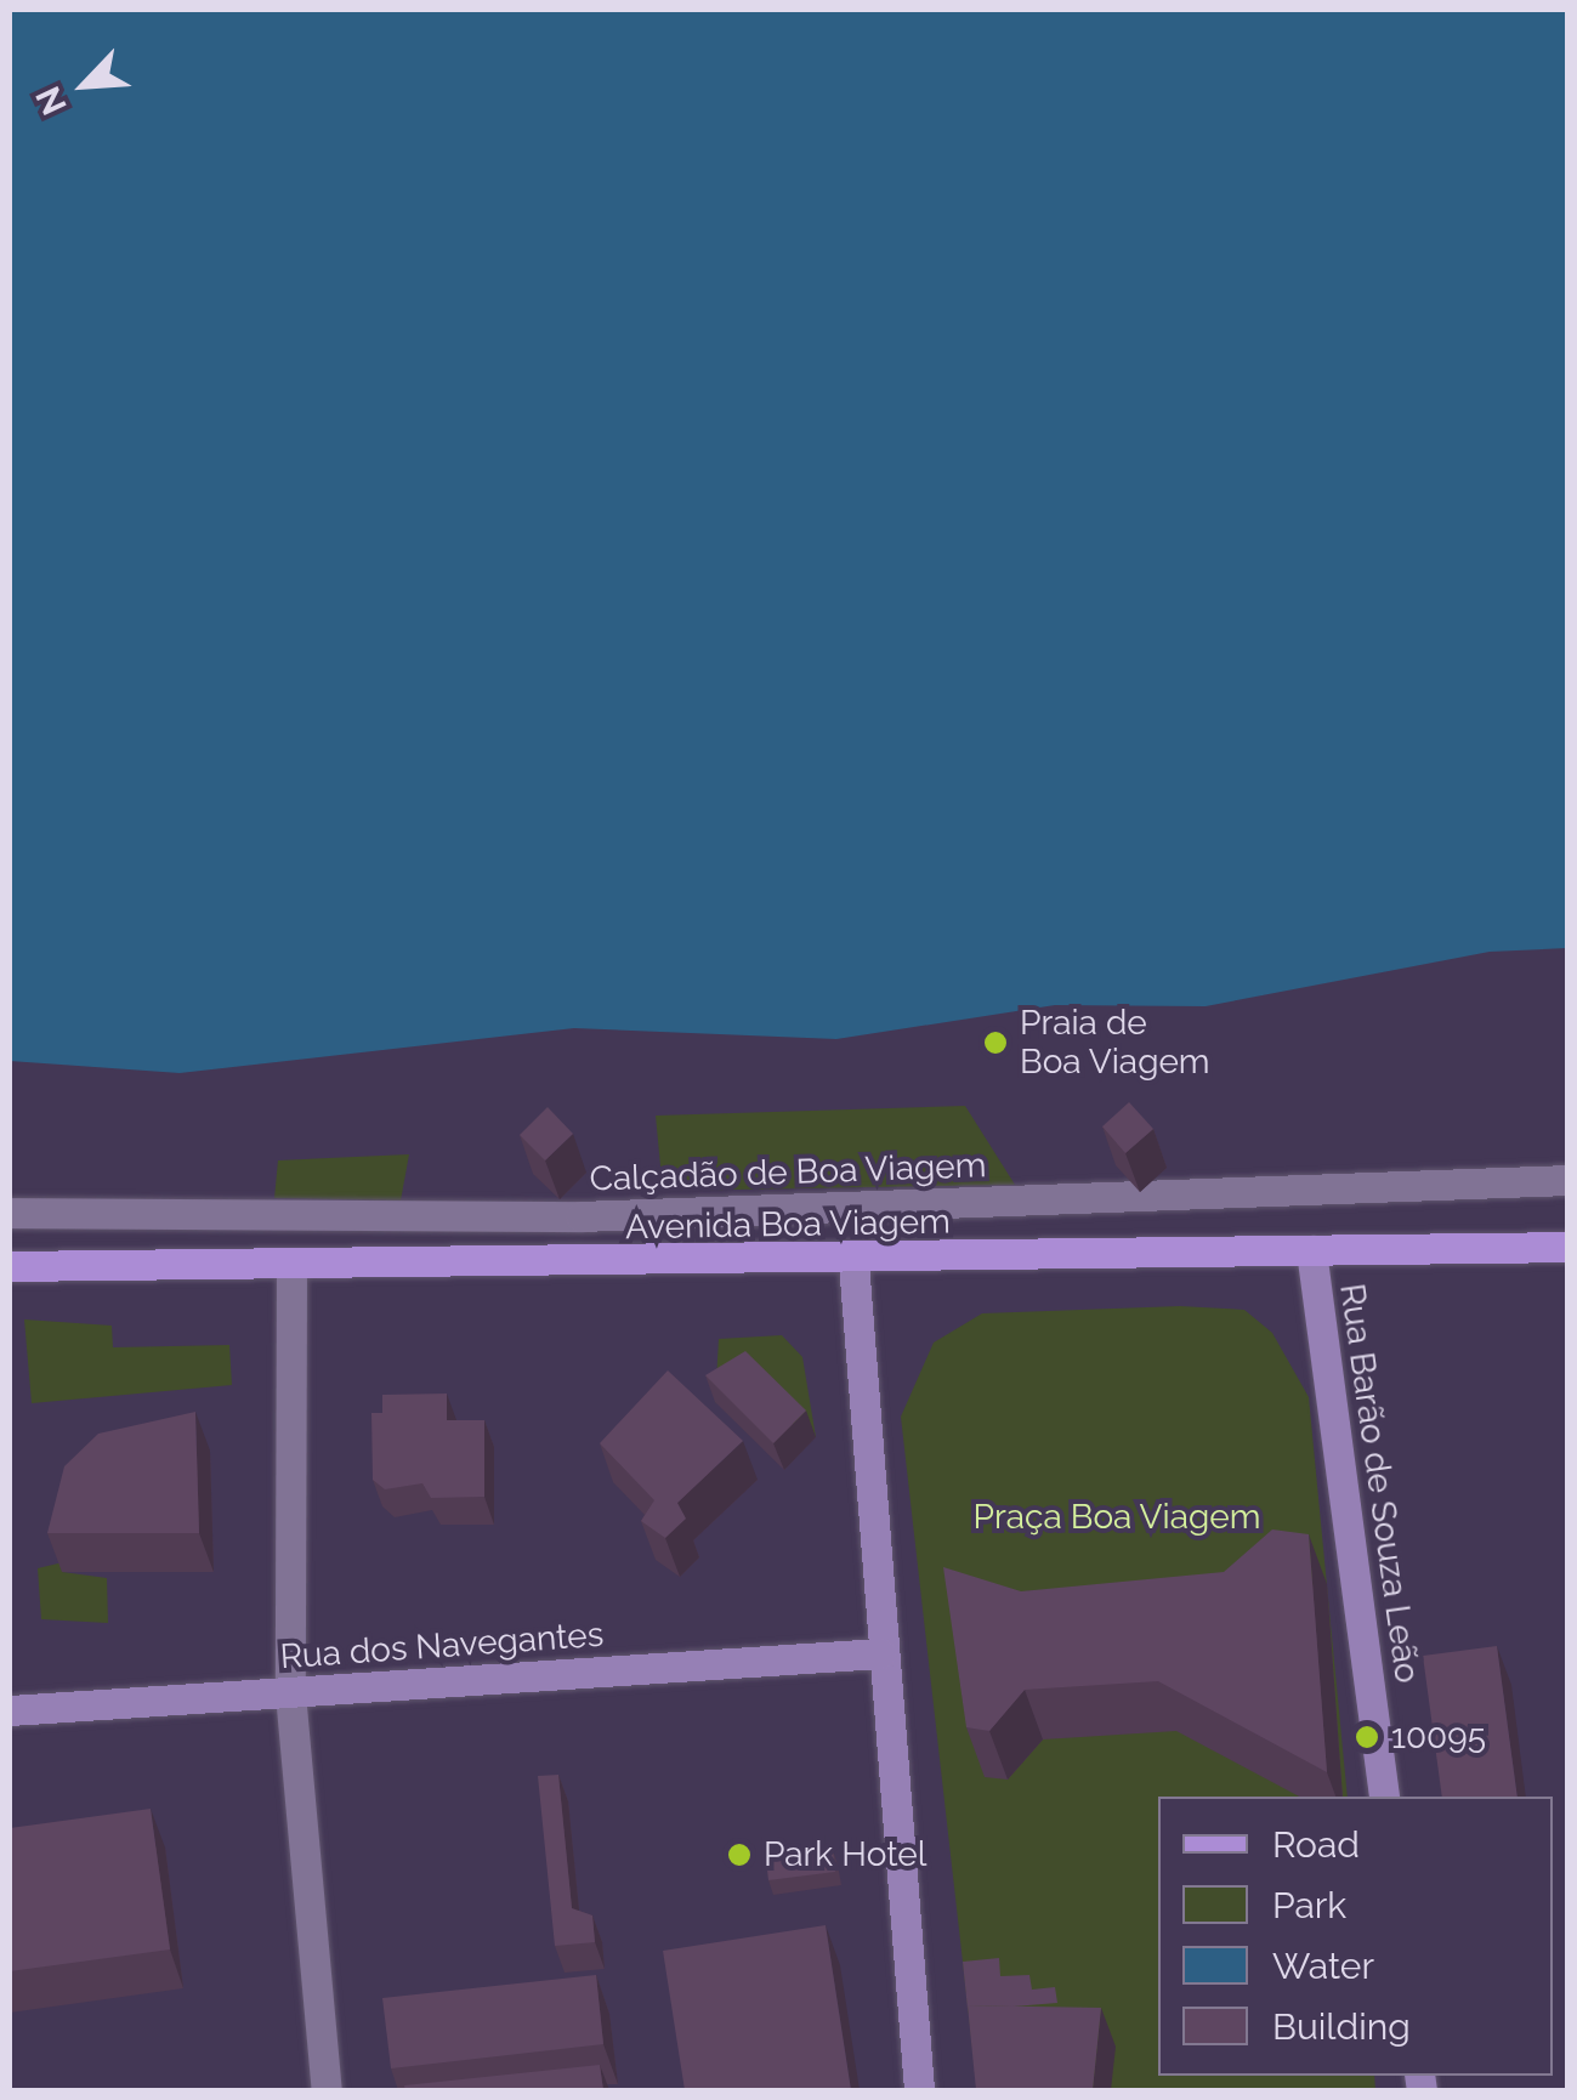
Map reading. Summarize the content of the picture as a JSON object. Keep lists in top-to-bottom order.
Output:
{
  "streets": {
    "main road": ["Avenida Boa Viagem", "Rua Barão de Souza Leão", "Rua dos Navegantes"],
    "street": ["Calçadão de Boa Viagem"]
  },
  "crossings": [
    ["Avenida Boa Viagem", "Rua Barão de Souza Leão"]
  ],
  "parks": ["Praça Boa Viagem"],
  "places": ["Praia de Boa Viagem", "10095", "Park Hotel"],
  "legend": [
    "Road",
    "Park",
    "Water",
    "Building"
  ],
  "north": "bottom left"
}
